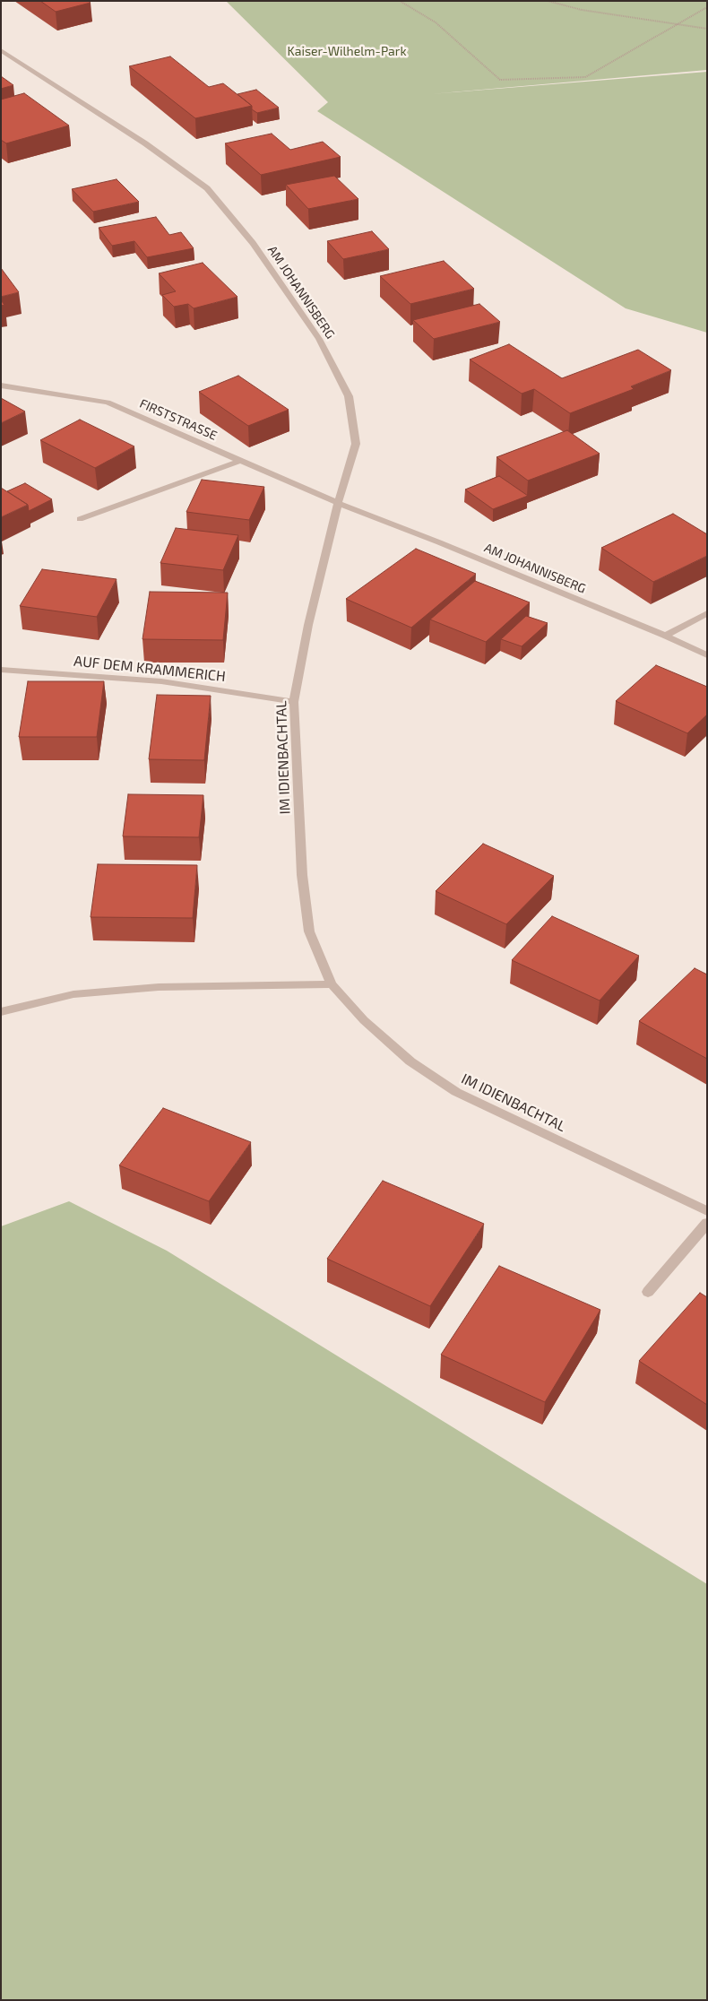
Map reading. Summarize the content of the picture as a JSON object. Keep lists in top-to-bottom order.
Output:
{
  "streets": {
    "street": [
      "AM JOHANNISBERG",
      "FIRSTSTRASSE",
      "AUF DEM KRAMMERICH",
      "IM IDIENBACHTAL"
    ]
  },
  "crossings": [
    ["AM JOHANNISBERG", "FIRSTSTRASSE"],
    ["AM JOHANNISBERG", "IM IDIENBACHTAL"],
    ["FIRSTSTRASSE", "IM IDIENBACHTAL"],
    ["AUF DEM KRAMMERICH", "IM IDIENBACHTAL"]
  ],
  "parks": ["Kaiser-Wilhelm-Park"]
}
